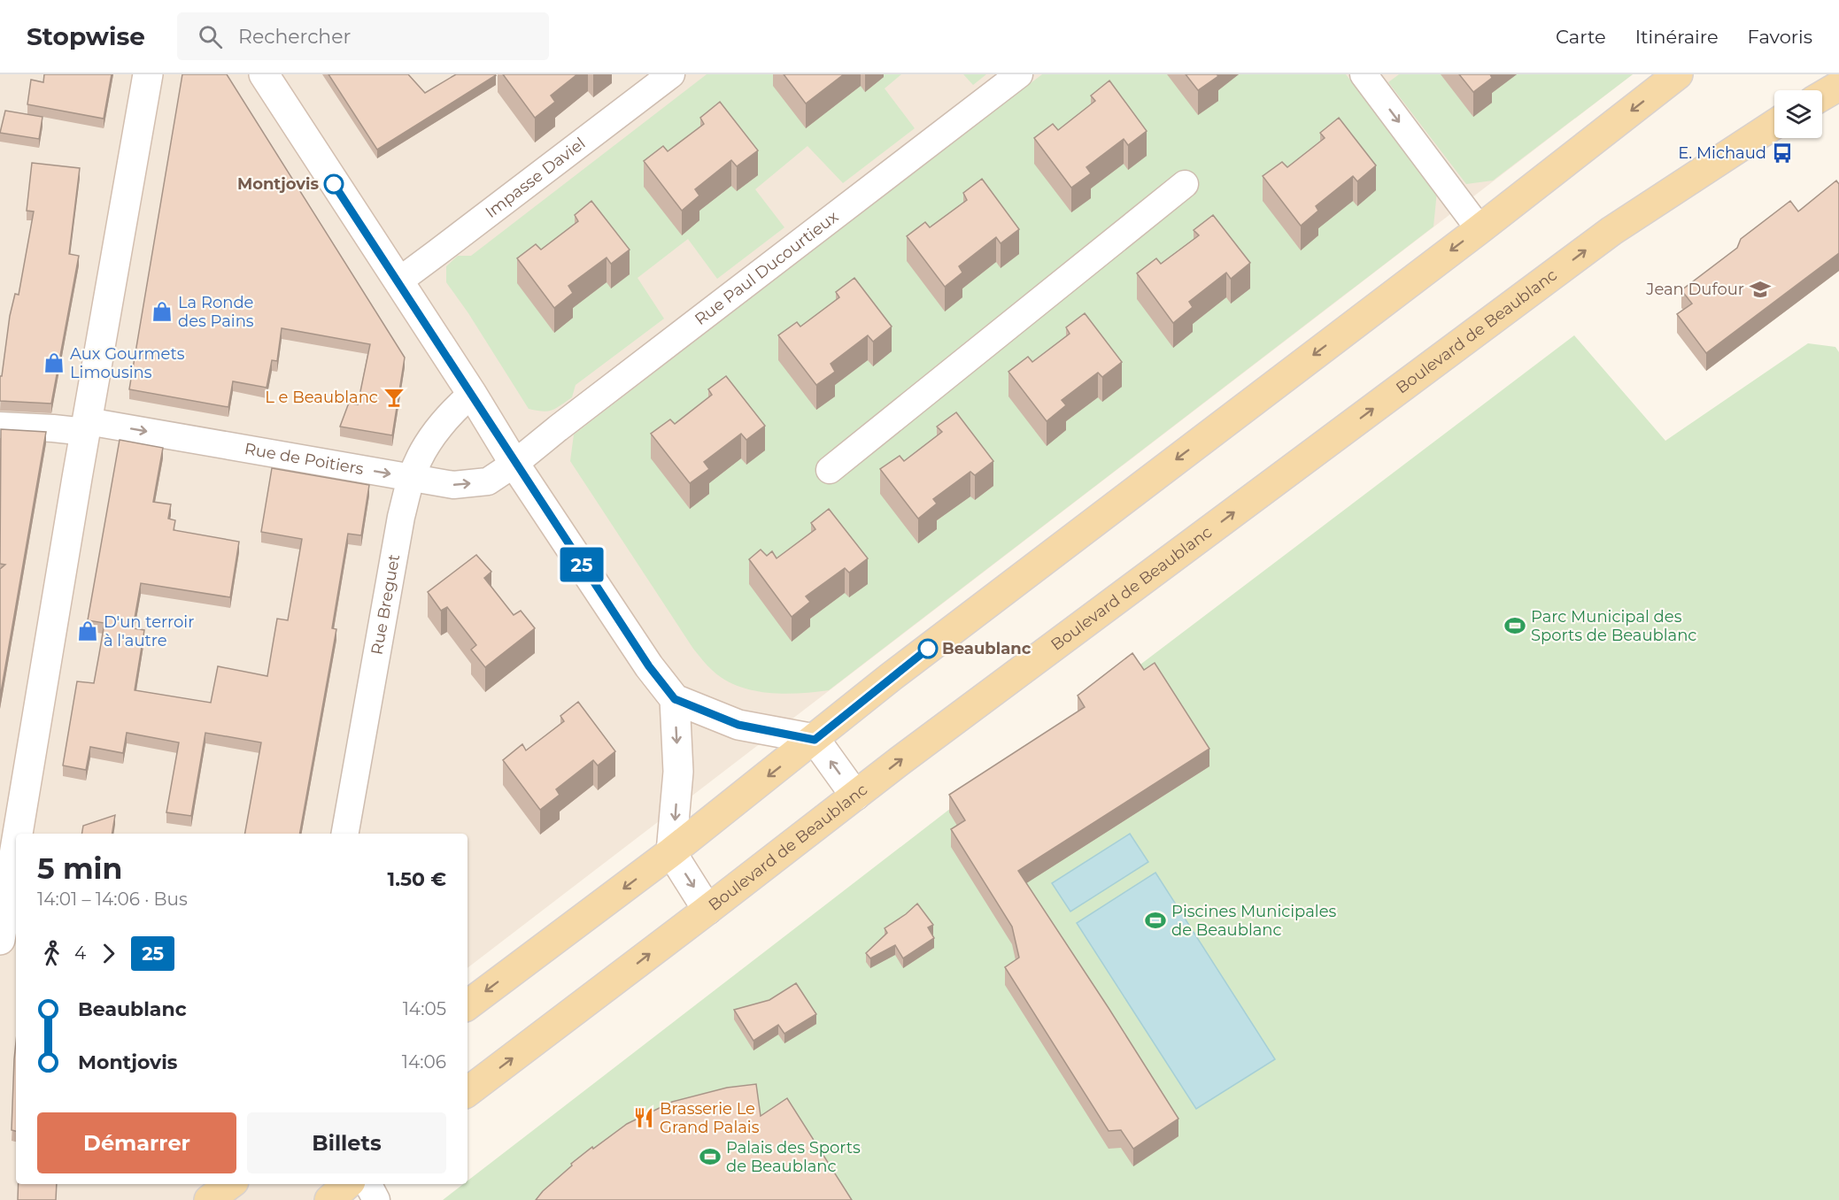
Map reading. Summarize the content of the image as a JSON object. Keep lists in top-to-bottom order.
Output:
{
  "streets": {
    "main road": ["Boulevard de Beaublanc"],
    "street": [
      "Impasse Daviel",
      "Rue Paul Ducourtieux",
      "Rue de Poitiers",
      "Rue Breguet"
    ]
  },
  "crossings": [
    ["Rue Paul Ducourtieux", "Rue de Poitiers"],
    ["Rue de Poitiers", "Rue Breguet"]
  ],
  "one_way": ["Rue de Poitiers"],
  "places": {
    "bus stop": ["E. Michaud"],
    "other": ["Montjovis", "Beaublanc"],
    "school or university": ["Jean Dufour"],
    "shop": ["La Ronde des Pains", "Aux Gourmets Limousins", "D'un terroir à l'autre"],
    "bar": ["L e Beaublanc"],
    "sports": ["Parc Municipal des Sports de Beaublanc", "Piscines Municipales de Beaublanc", "Palais des Sports de Beaublanc"],
    "restaurant": ["Brasserie Le Grand Palais"]
  },
  "lines": ["bus line 25"],
  "page": {
    "header": "Stopwise",
    "search": "Rechercher",
    "nav": ["Carte", "Itinéraire", "Favoris"],
    "on_map": "25",
    "heading": ["5 min", "14:01 – 14:06 · Bus", "1.50 €"],
    "legs": ["4", "25"],
    "list": [
      {
        "name": "Beaublanc",
        "value": "14:05"
      },
      {
        "name": "Montjovis",
        "value": "14:06"
      }
    ],
    "buttons": ["Démarrer", "Billets"]
  }
}
